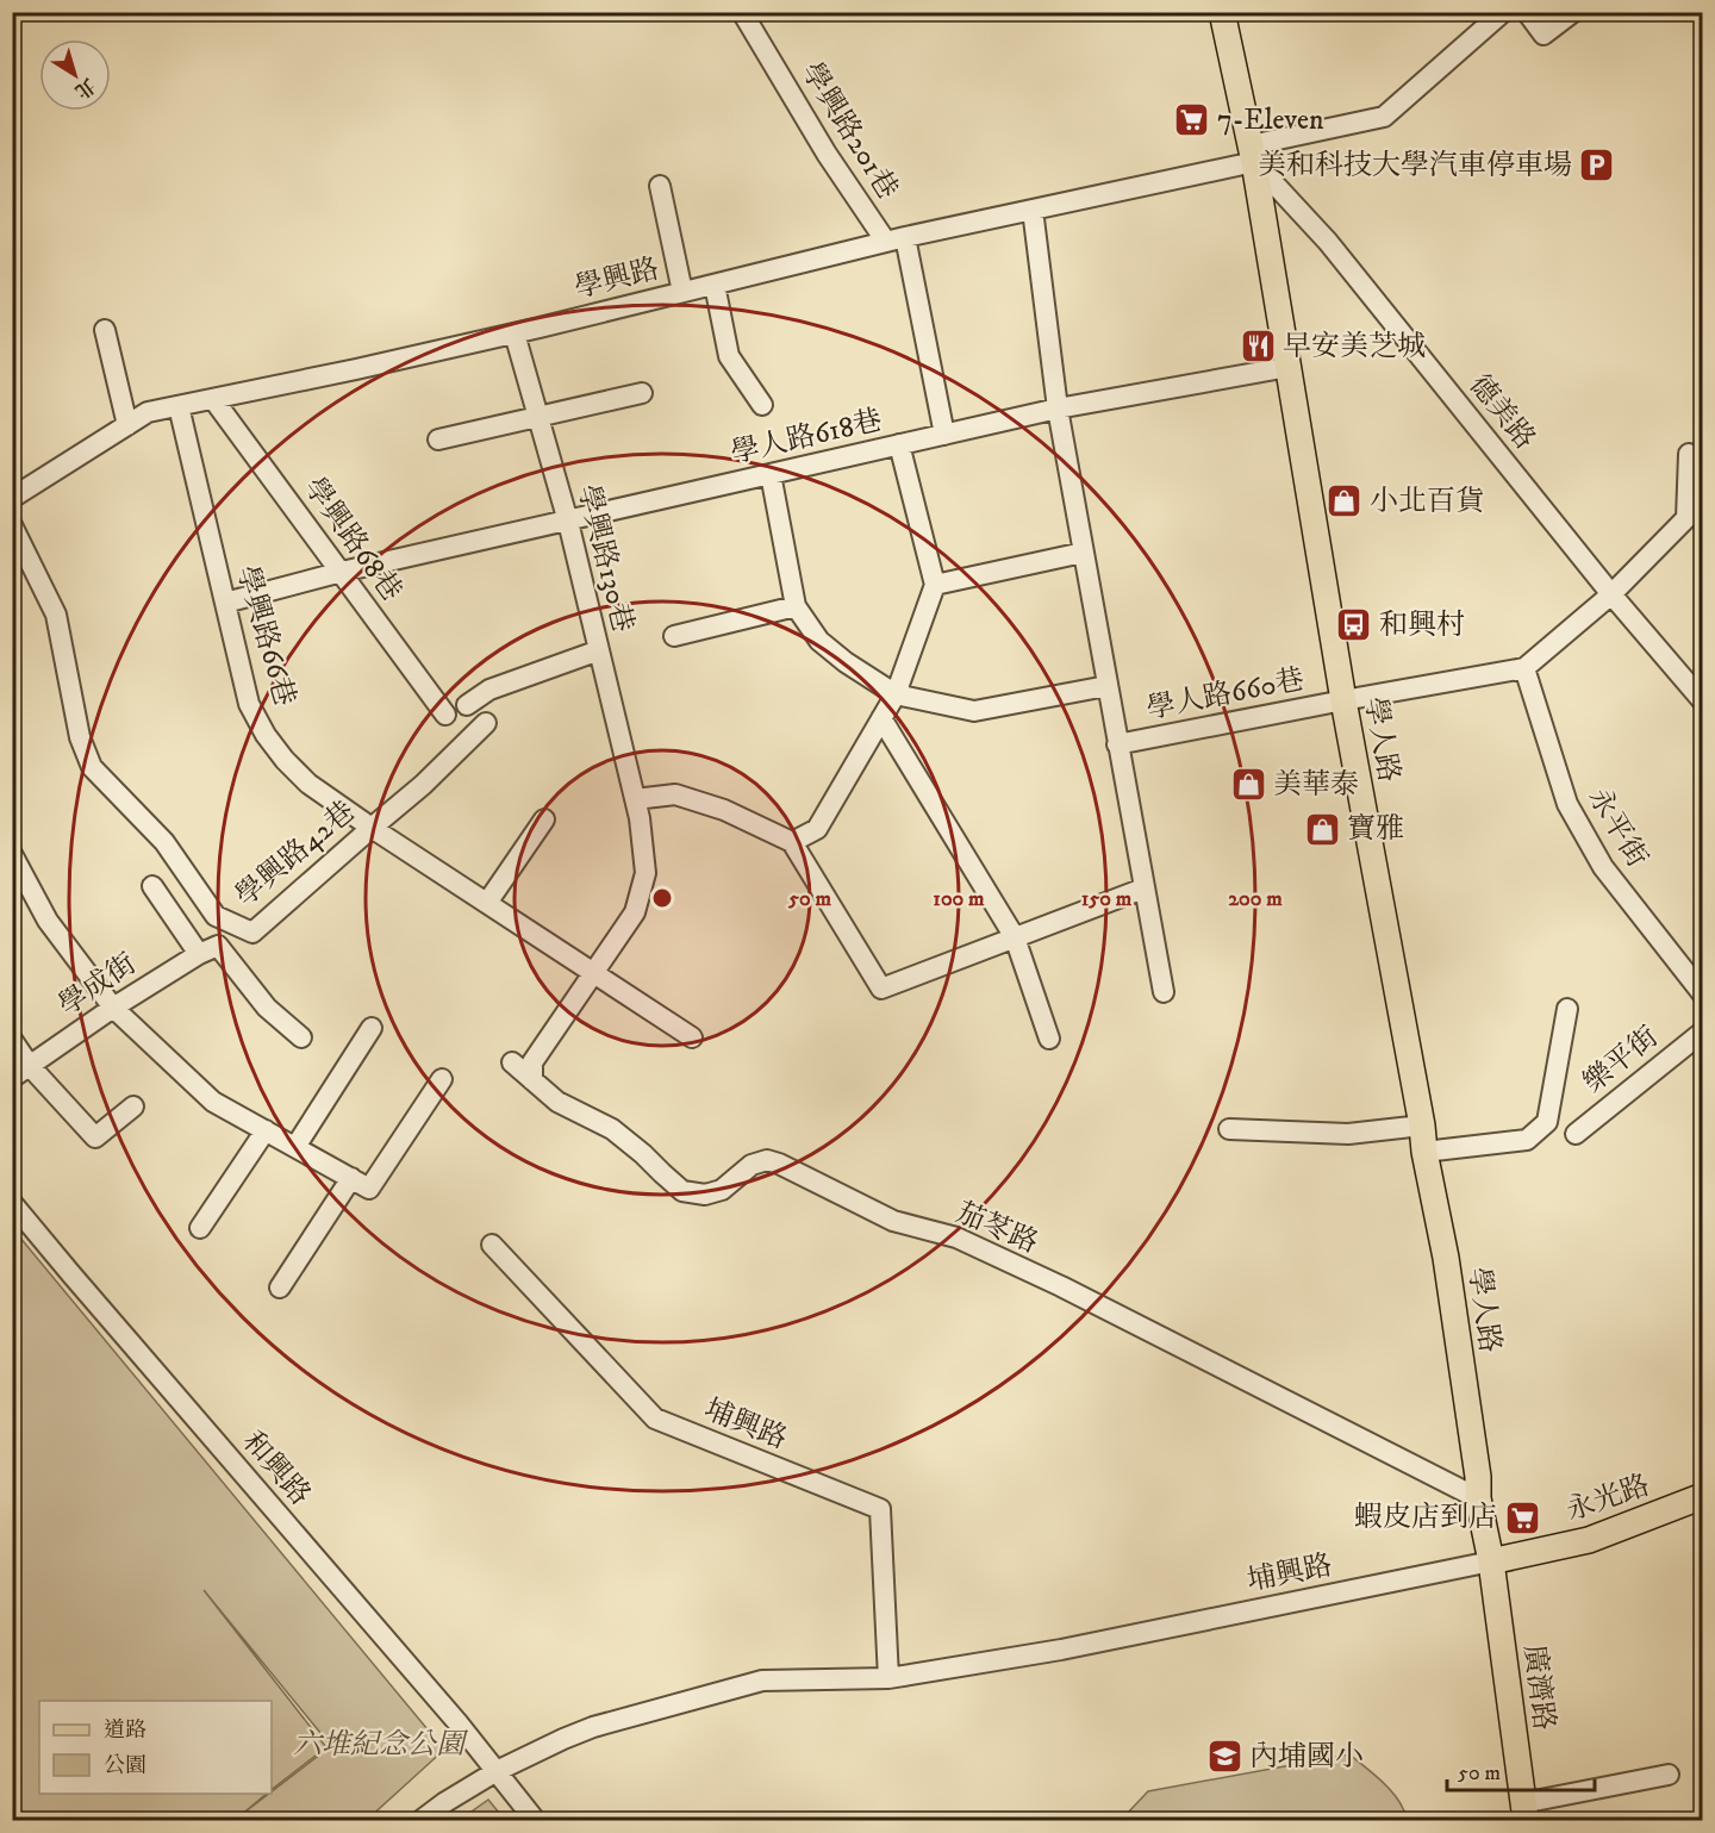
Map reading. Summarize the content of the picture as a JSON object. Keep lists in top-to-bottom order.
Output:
{
  "streets": {
    "main road": ["學人路", "永光路", "廣濟路"],
    "street": [
      "學興路201巷",
      "學興路",
      "德美路",
      "學人路618巷",
      "學興路68巷",
      "學興路130巷",
      "學興路66巷",
      "學人路660巷",
      "永平街",
      "學興路42巷",
      "學成街",
      "樂平街",
      "茄苳路",
      "埔興路",
      "和興路"
    ]
  },
  "crossings": [
    ["學興路201巷", "學興路"],
    ["學興路", "德美路"],
    ["學興路", "學興路68巷"],
    ["學興路", "學興路130巷"],
    ["學興路", "學興路66巷"],
    ["學興路", "學人路"],
    ["德美路", "學人路"],
    ["學人路618巷", "學興路68巷"],
    ["學人路618巷", "學興路130巷"],
    ["學人路618巷", "學興路66巷"],
    ["學人路618巷", "學人路660巷"],
    ["學人路618巷", "學人路"],
    ["學興路130巷", "學興路66巷"],
    ["學興路130巷", "茄苳路"],
    ["學興路66巷", "學興路42巷"],
    ["學人路660巷", "學人路"],
    ["學人路660巷", "永平街"],
    ["學人路", "茄苳路"],
    ["學人路", "埔興路"],
    ["學人路", "永光路"],
    ["學人路", "廣濟路"],
    ["埔興路", "和興路"],
    ["埔興路", "永光路"],
    ["埔興路", "廣濟路"],
    ["永光路", "廣濟路"]
  ],
  "parks": ["六堆紀念公園"],
  "places": {
    "supermarket": ["7-Eleven", "蝦皮店到店"],
    "parking": ["美和科技大學汽車停車場"],
    "restaurant": ["早安美芝城"],
    "shop": ["小北百貨", "美華泰", "寶雅"],
    "bus stop": ["和興村"],
    "school or university": ["內埔國小"]
  },
  "legend": ["道路", "公園"],
  "scale_bar": "50 m",
  "north": "bottom right",
  "rings": [
    "50 m",
    "100 m",
    "150 m",
    "200 m"
  ]
}
